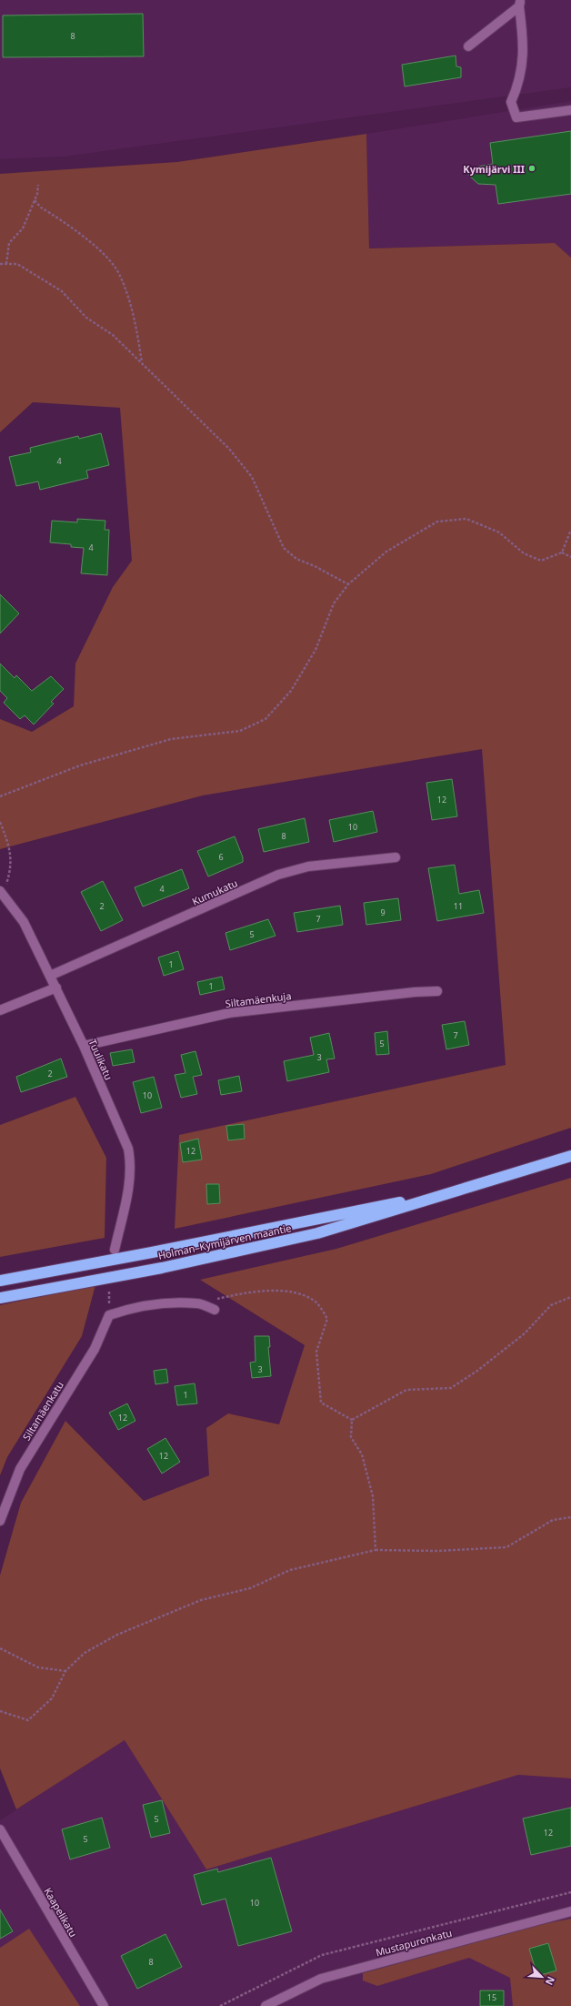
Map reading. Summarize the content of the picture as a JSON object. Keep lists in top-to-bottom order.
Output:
{
  "streets": {
    "highway": ["Holman–Kymijärven maantie"],
    "street": [
      "Kumukatu",
      "Siltamäenkuja",
      "Tuulikatu",
      "Siltamäenkatu",
      "Kaapelikatu",
      "Mustapuronkatu"
    ]
  },
  "crossings": [
    ["Kumukatu", "Tuulikatu"],
    ["Siltamäenkuja", "Tuulikatu"]
  ],
  "places": ["Kymijärvi III"],
  "house_numbers": [
    "8",
    "4",
    "4",
    "12",
    "10",
    "8",
    "6",
    "4",
    "2",
    "11",
    "9",
    "7",
    "5",
    "1",
    "1",
    "7",
    "5",
    "3",
    "2",
    "10",
    "12",
    "3",
    "1",
    "12",
    "12",
    "5",
    "12",
    "5",
    "10",
    "8",
    "15"
  ],
  "north": "bottom right"
}
